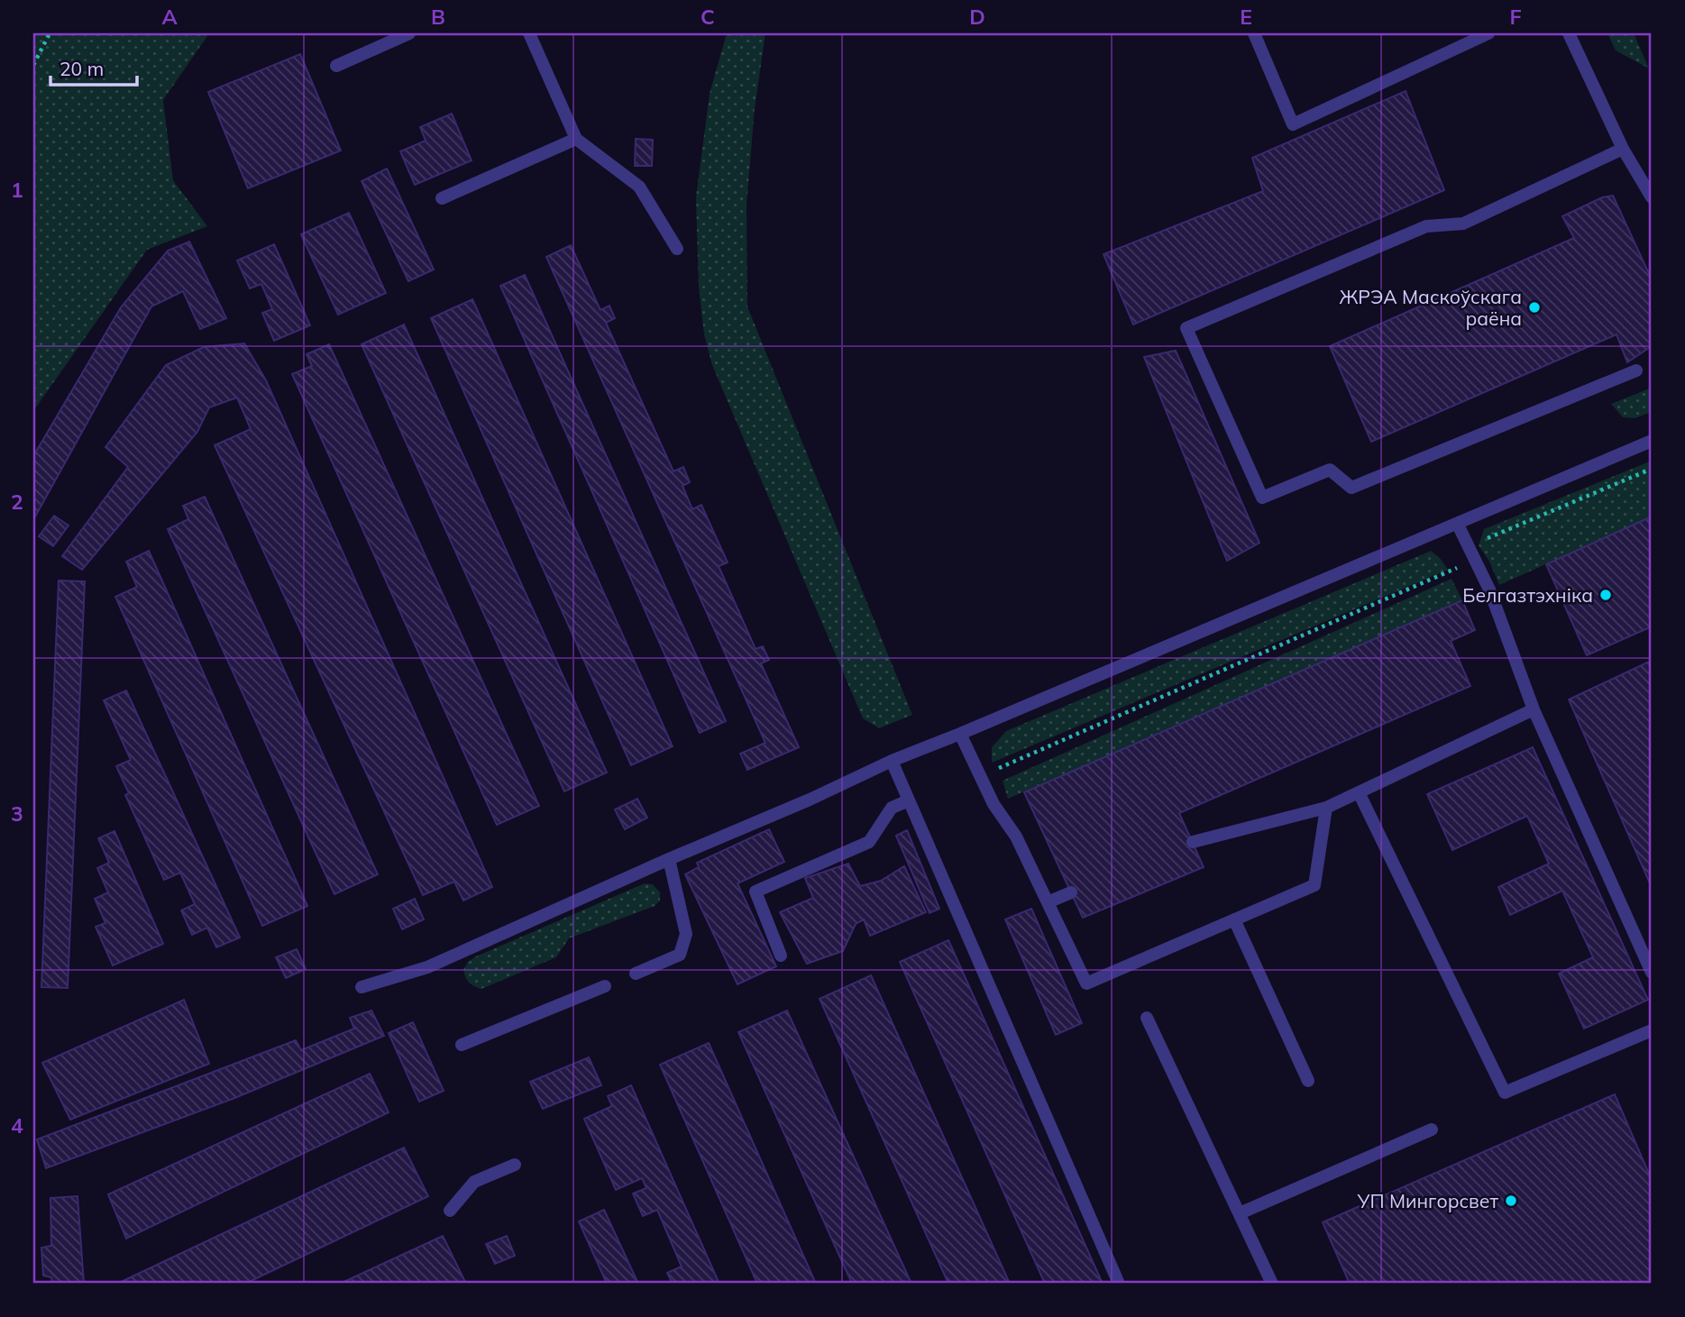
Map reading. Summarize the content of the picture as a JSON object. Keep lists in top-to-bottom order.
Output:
{
  "places": ["ЖРЭА Маскоўскага раёна", "Белгазтэхніка", "УП Мингорсвет"],
  "scale_bar": "20 m",
  "grid": {
    "columns": [
      "A",
      "B",
      "C",
      "D",
      "E",
      "F"
    ],
    "rows": [
      "1",
      "2",
      "3",
      "4"
    ]
  }
}
